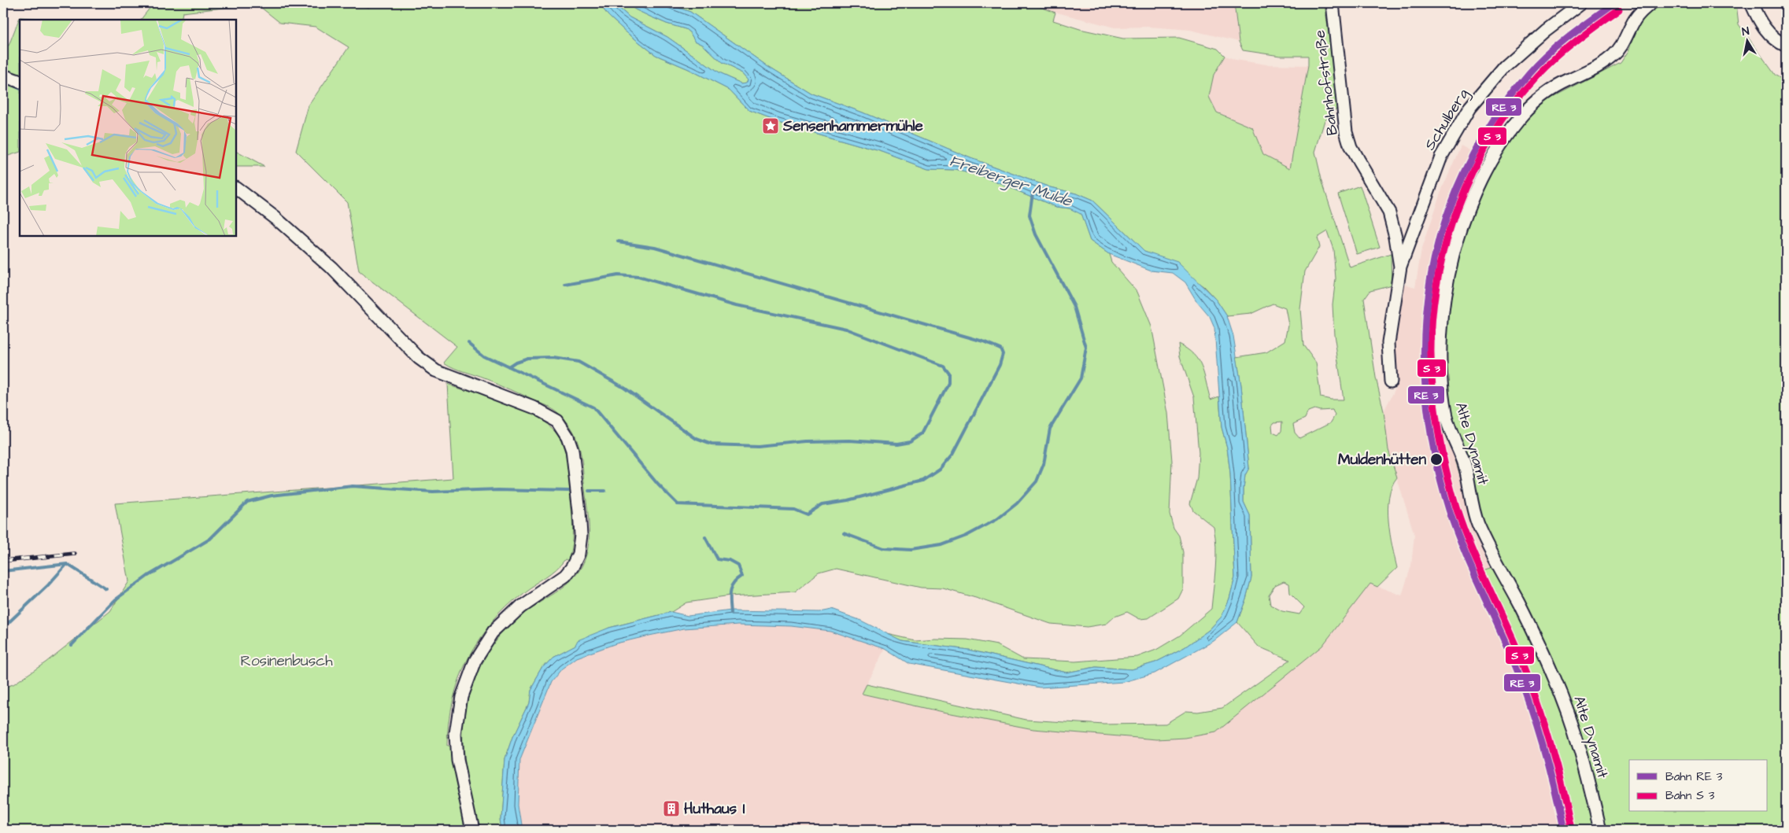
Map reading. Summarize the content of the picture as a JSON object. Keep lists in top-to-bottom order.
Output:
{
  "streets": {
    "street": ["Bahnhofstraße", "Schulberg", "Alte Dynamit"]
  },
  "crossings": [
    ["Bahnhofstraße", "Schulberg"]
  ],
  "water": ["Freiberger Mulde"],
  "parks": ["Rosinenbusch"],
  "places": {
    "place": ["Sensenhammermühle"],
    "other": ["Muldenhütten"],
    "building": ["Huthaus I"]
  },
  "legend": ["Bahn RE 3", "Bahn S 3"],
  "north": "top"
}
